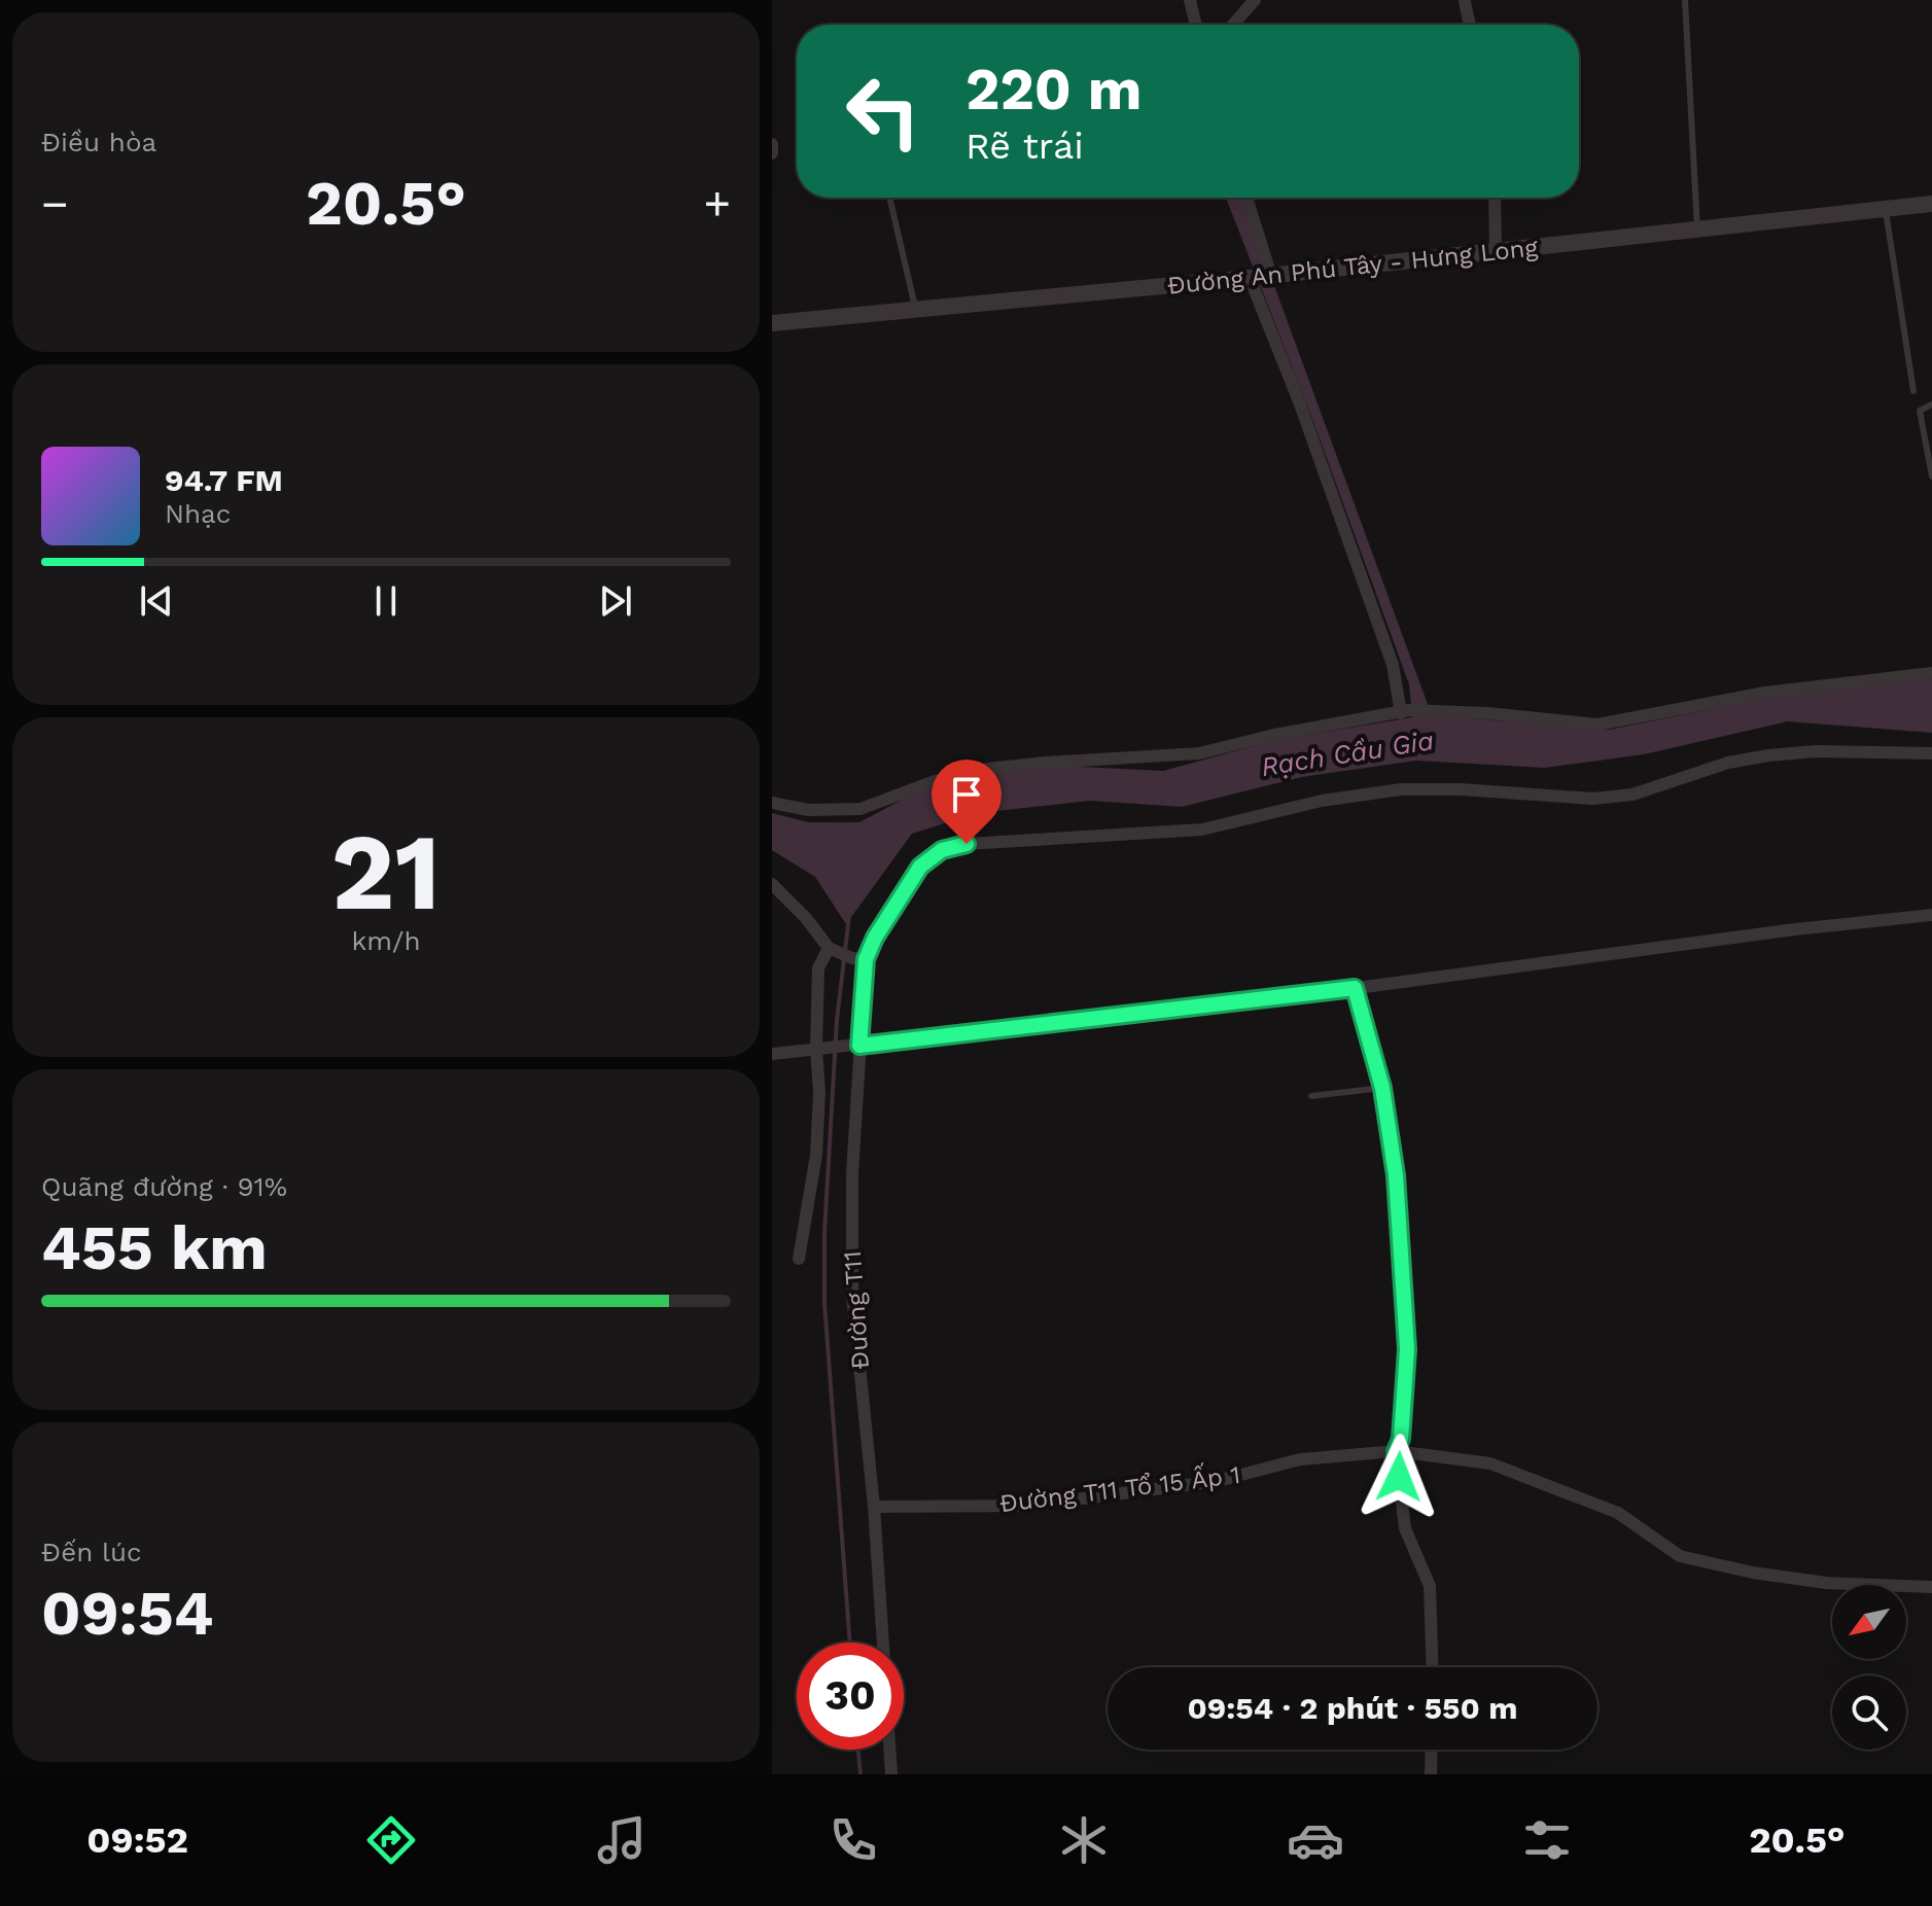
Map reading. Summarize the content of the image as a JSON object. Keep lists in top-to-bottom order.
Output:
{
  "streets": {
    "street": ["Đường An Phú Tây - Hưng Long", "Đường T11", "Đường T11 Tổ 15 Ấp 1"]
  },
  "crossings": [
    ["Đường T11", "Đường T11 Tổ 15 Ấp 1"]
  ],
  "water": ["Rạch Cầu Gia"],
  "north": "bottom left",
  "page": {
    "tile": [
      "Điều hòa",
      ["21", "km/h"],
      ["Quãng đường · 91%", "455 km"],
      ["Đến lúc", "09:54"]
    ],
    "turn": ["220 m", "Rẽ trái"],
    "heat": ["−", "20.5°", "+"],
    "song": ["94.7 FM", "Nhạc"],
    "limit": "30",
    "trip": "09:54 · 2 phút · 550 m",
    "tabs": ["09:52", "20.5°"]
  }
}
